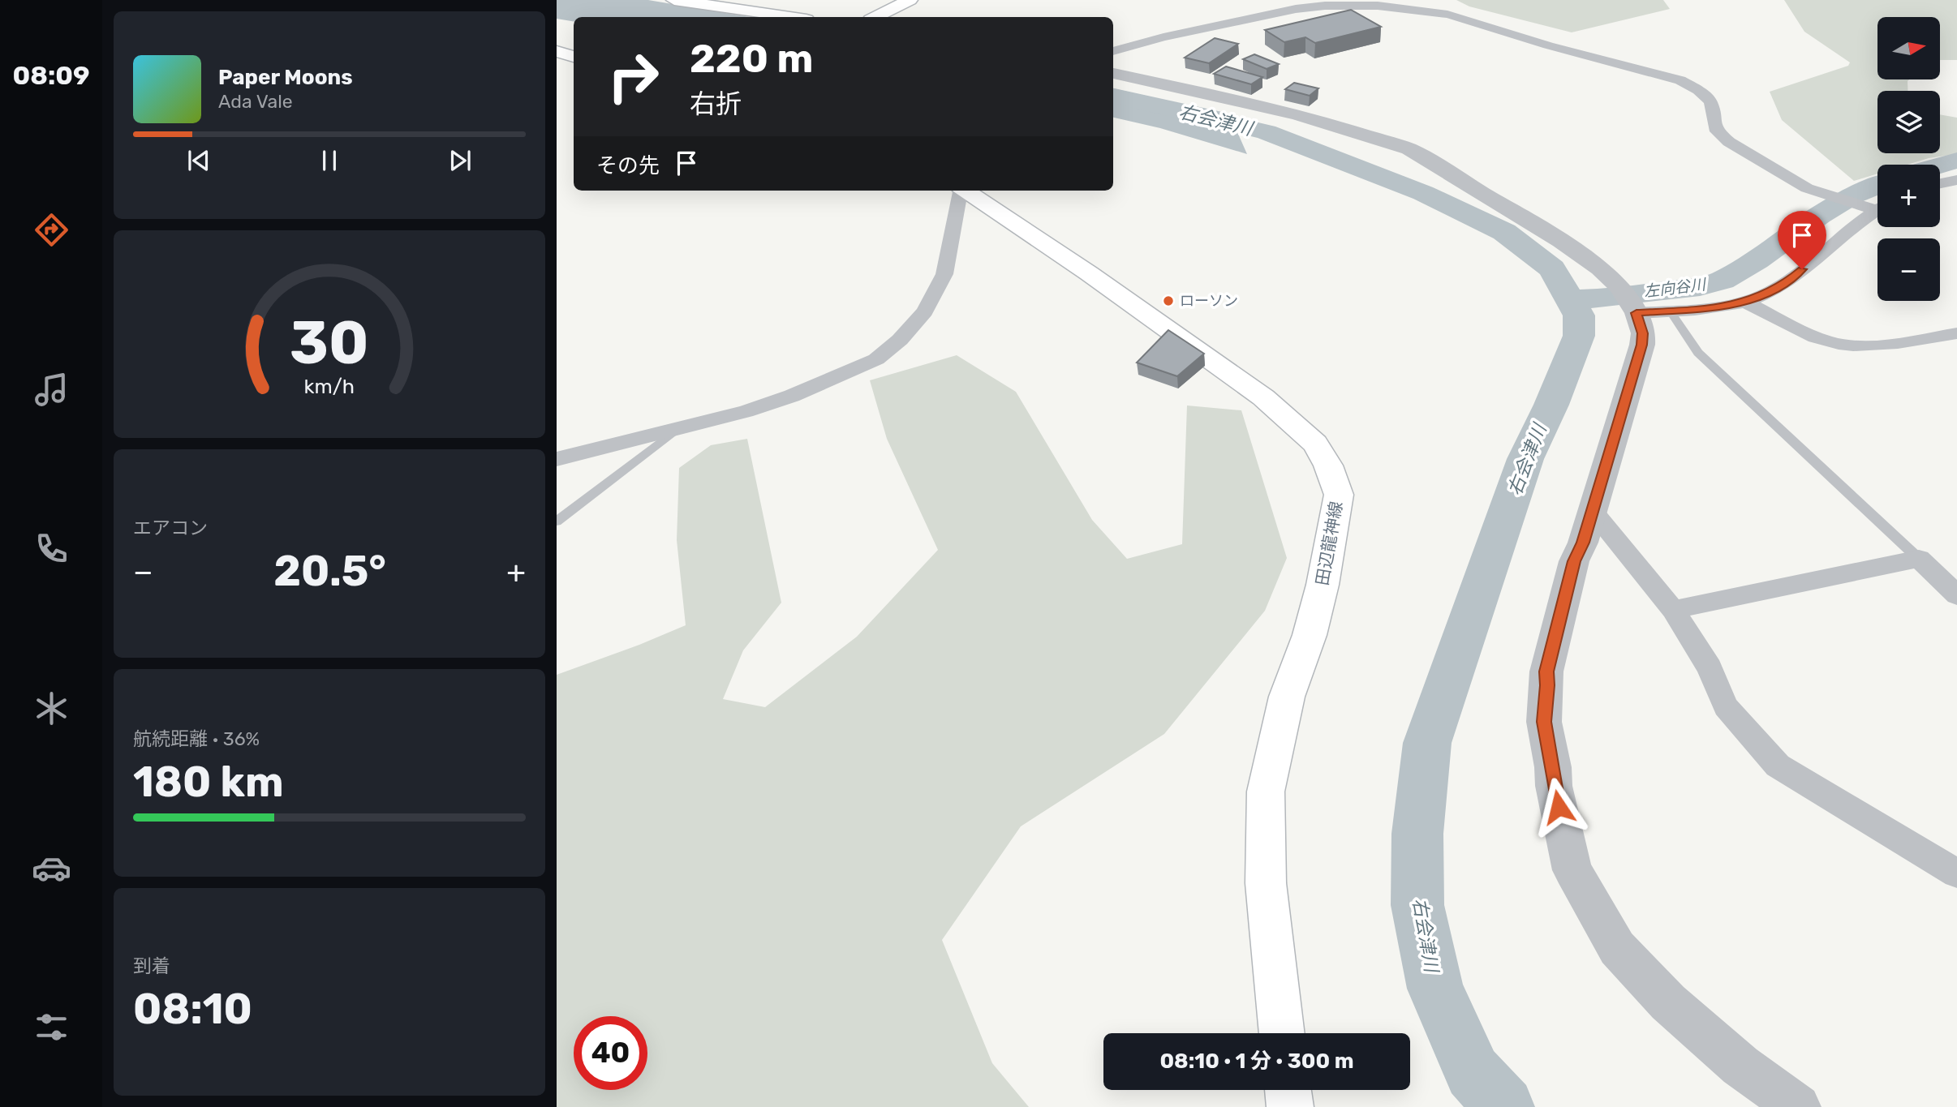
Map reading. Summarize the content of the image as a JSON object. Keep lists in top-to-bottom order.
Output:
{
  "streets": {
    "main road": ["田辺龍神線"]
  },
  "water": ["右会津川", "左向谷川"],
  "places": ["ローソン"],
  "north": "right",
  "page": {
    "tabs": "08:09",
    "map_buttons": ["+", "−"],
    "turn": ["220 m", "右折"],
    "song": ["Paper Moons", "Ada Vale"],
    "then": "その先",
    "tile": [
      "エアコン",
      ["航続距離 · 36%", "180 km"],
      ["到着", "08:10"]
    ],
    "heat": ["−", "20.5°", "+"],
    "limit": "40",
    "trip": "08:10 · 1 分 · 300 m",
    "gauge": ["30", "km/h"]
  }
}
